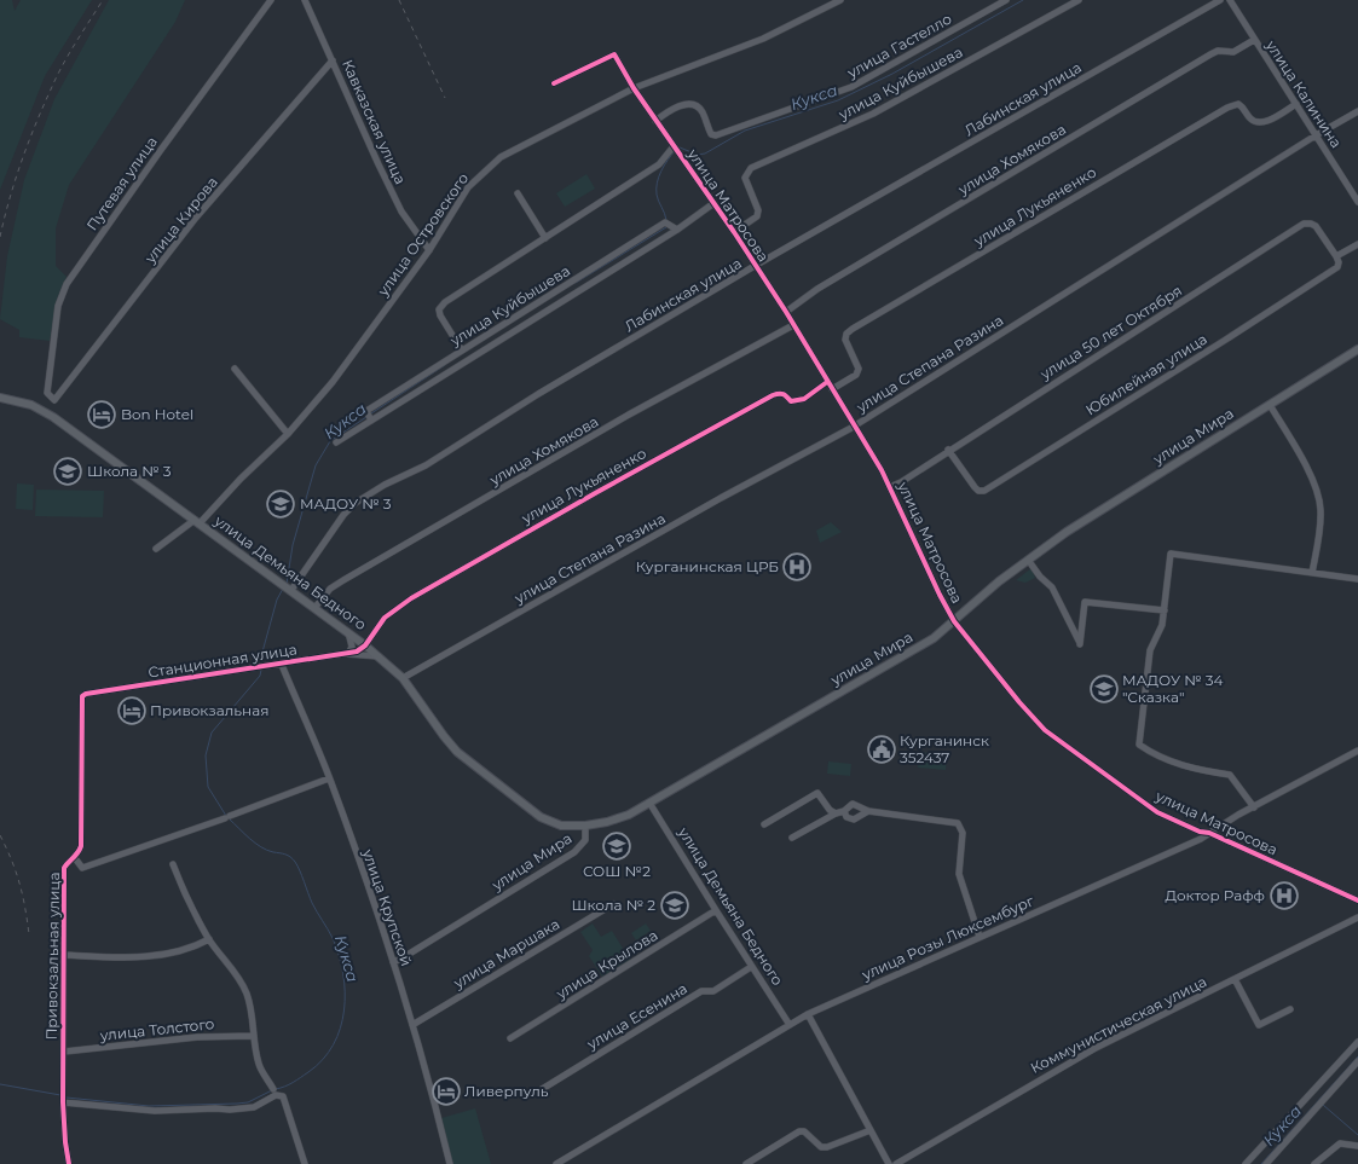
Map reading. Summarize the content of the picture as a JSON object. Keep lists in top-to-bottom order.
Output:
{
  "streets": {
    "main road": ["улица Мира", "улица Демьяна Бедного"],
    "street": [
      "улица Гастелло",
      "улица Куйбышева",
      "улица Калинина",
      "Лабинская улица",
      "Кавказская улица",
      "улица Хомякова",
      "Путевая улица",
      "улица Матросова",
      "улица Лукьяненко",
      "улица Кирова",
      "улица Островского",
      "улица 50 лет Октября",
      "улица Степана Разина",
      "Юбилейная улица",
      "Станционная улица",
      "улица Крупской",
      "улица Розы Люксембург",
      "улица Маршака",
      "Привокзальная улица",
      "улица Крылова",
      "улица Есенина",
      "Коммунистическая улица",
      "улица Толстого"
    ]
  },
  "crossings": [
    ["улица Гастелло", "улица Матросова"],
    ["улица Куйбышева", "улица Матросова"],
    ["улица Калинина", "улица Хомякова"],
    ["улица Калинина", "улица Лукьяненко"],
    ["улица Калинина", "улица Степана Разина"],
    ["Лабинская улица", "улица Матросова"],
    ["Лабинская улица", "улица Демьяна Бедного"],
    ["Кавказская улица", "улица Кирова"],
    ["Кавказская улица", "улица Островского"],
    ["улица Хомякова", "улица Матросова"],
    ["улица Хомякова", "улица Демьяна Бедного"],
    ["Путевая улица", "улица Кирова"],
    ["улица Матросова", "улица Лукьяненко"],
    ["улица Матросова", "улица Островского"],
    ["улица Матросова", "улица 50 лет Октября"],
    ["улица Матросова", "улица Степана Разина"],
    ["улица Матросова", "улица Мира"],
    ["улица Матросова", "улица Розы Люксембург"],
    ["улица Лукьяненко", "улица Демьяна Бедного"],
    ["улица Лукьяненко", "Станционная улица"],
    ["улица Островского", "улица Демьяна Бедного"],
    ["улица 50 лет Октября", "Юбилейная улица"],
    ["улица Степана Разина", "улица Демьяна Бедного"],
    ["улица Мира", "улица Демьяна Бедного"],
    ["улица Мира", "улица Крупской"],
    ["улица Демьяна Бедного", "Станционная улица"],
    ["улица Демьяна Бедного", "улица Розы Люксембург"],
    ["улица Демьяна Бедного", "улица Крылова"],
    ["улица Демьяна Бедного", "улица Есенина"],
    ["Станционная улица", "улица Крупской"],
    ["Станционная улица", "Привокзальная улица"],
    ["улица Крупской", "улица Маршака"],
    ["Привокзальная улица", "улица Толстого"]
  ],
  "water": ["Кукса"],
  "places": {
    "hotel": ["Bon Hotel", "Привокзальная", "Ливерпуль"],
    "school or university": [
      "Школа № 3",
      "МАДОУ № 3",
      "МАДОУ № 34 \"Сказка\"",
      "СОШ №2",
      "Школа № 2"
    ],
    "hospital": ["Курганинская ЦРБ", "Доктор Рафф"],
    "public building": ["Курганинск 352437"]
  }
}
